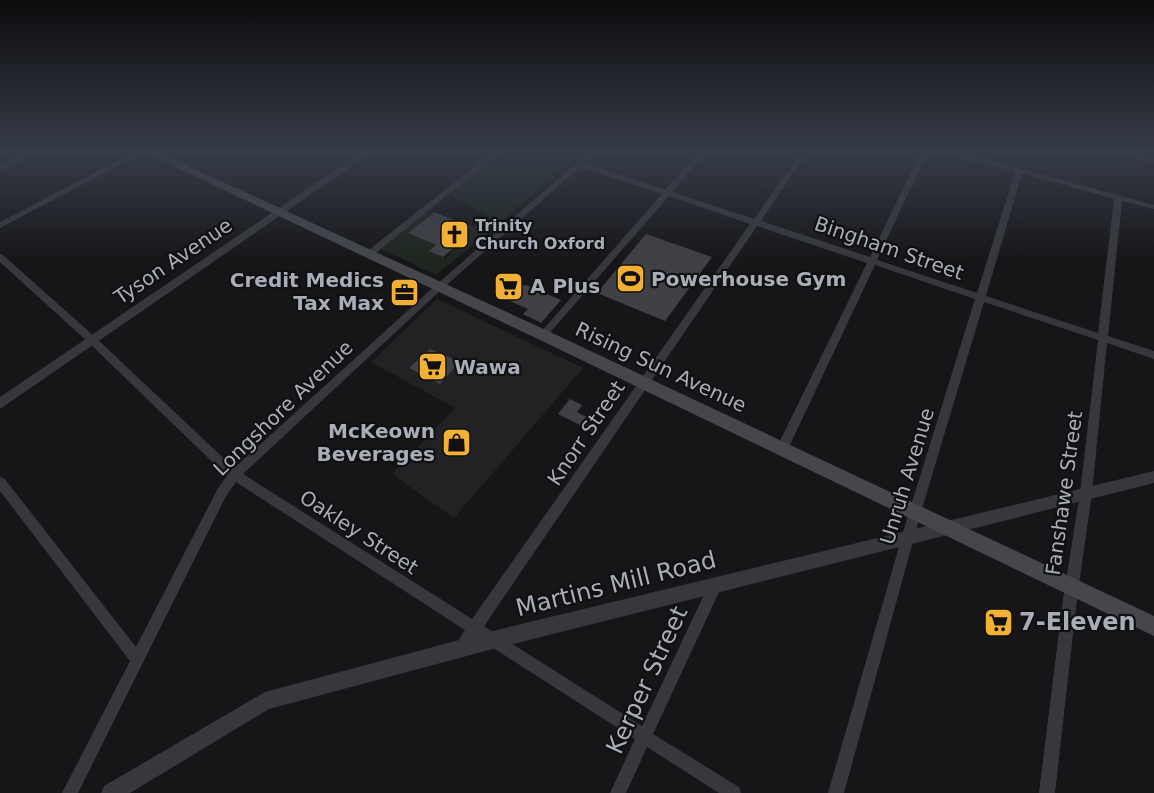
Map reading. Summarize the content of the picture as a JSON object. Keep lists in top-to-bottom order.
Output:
{
  "streets": {
    "main road": ["Rising Sun Avenue"],
    "street": [
      "Bingham Street",
      "Tyson Avenue",
      "Longshore Avenue",
      "Knorr Street",
      "Unruh Avenue",
      "Fanshawe Street",
      "Oakley Street",
      "Martins Mill Road",
      "Kerper Street"
    ]
  },
  "crossings": [
    ["Bingham Street", "Knorr Street"],
    ["Bingham Street", "Unruh Avenue"],
    ["Bingham Street", "Fanshawe Street"],
    ["Tyson Avenue", "Rising Sun Avenue"],
    ["Tyson Avenue", "Oakley Street"],
    ["Rising Sun Avenue", "Longshore Avenue"],
    ["Rising Sun Avenue", "Knorr Street"],
    ["Rising Sun Avenue", "Unruh Avenue"],
    ["Rising Sun Avenue", "Fanshawe Street"],
    ["Rising Sun Avenue", "Martins Mill Road"],
    ["Longshore Avenue", "Oakley Street"],
    ["Knorr Street", "Oakley Street"],
    ["Knorr Street", "Martins Mill Road"],
    ["Unruh Avenue", "Martins Mill Road"],
    ["Fanshawe Street", "Martins Mill Road"],
    ["Oakley Street", "Martins Mill Road"],
    ["Oakley Street", "Kerper Street"],
    ["Martins Mill Road", "Kerper Street"]
  ],
  "places": {
    "church": ["Trinity Church Oxford"],
    "sports": ["Powerhouse Gym"],
    "supermarket": ["A Plus", "Wawa", "7-Eleven"],
    "office": ["Credit Medics Tax Max"],
    "shop": ["McKeown Beverages"]
  }
}
